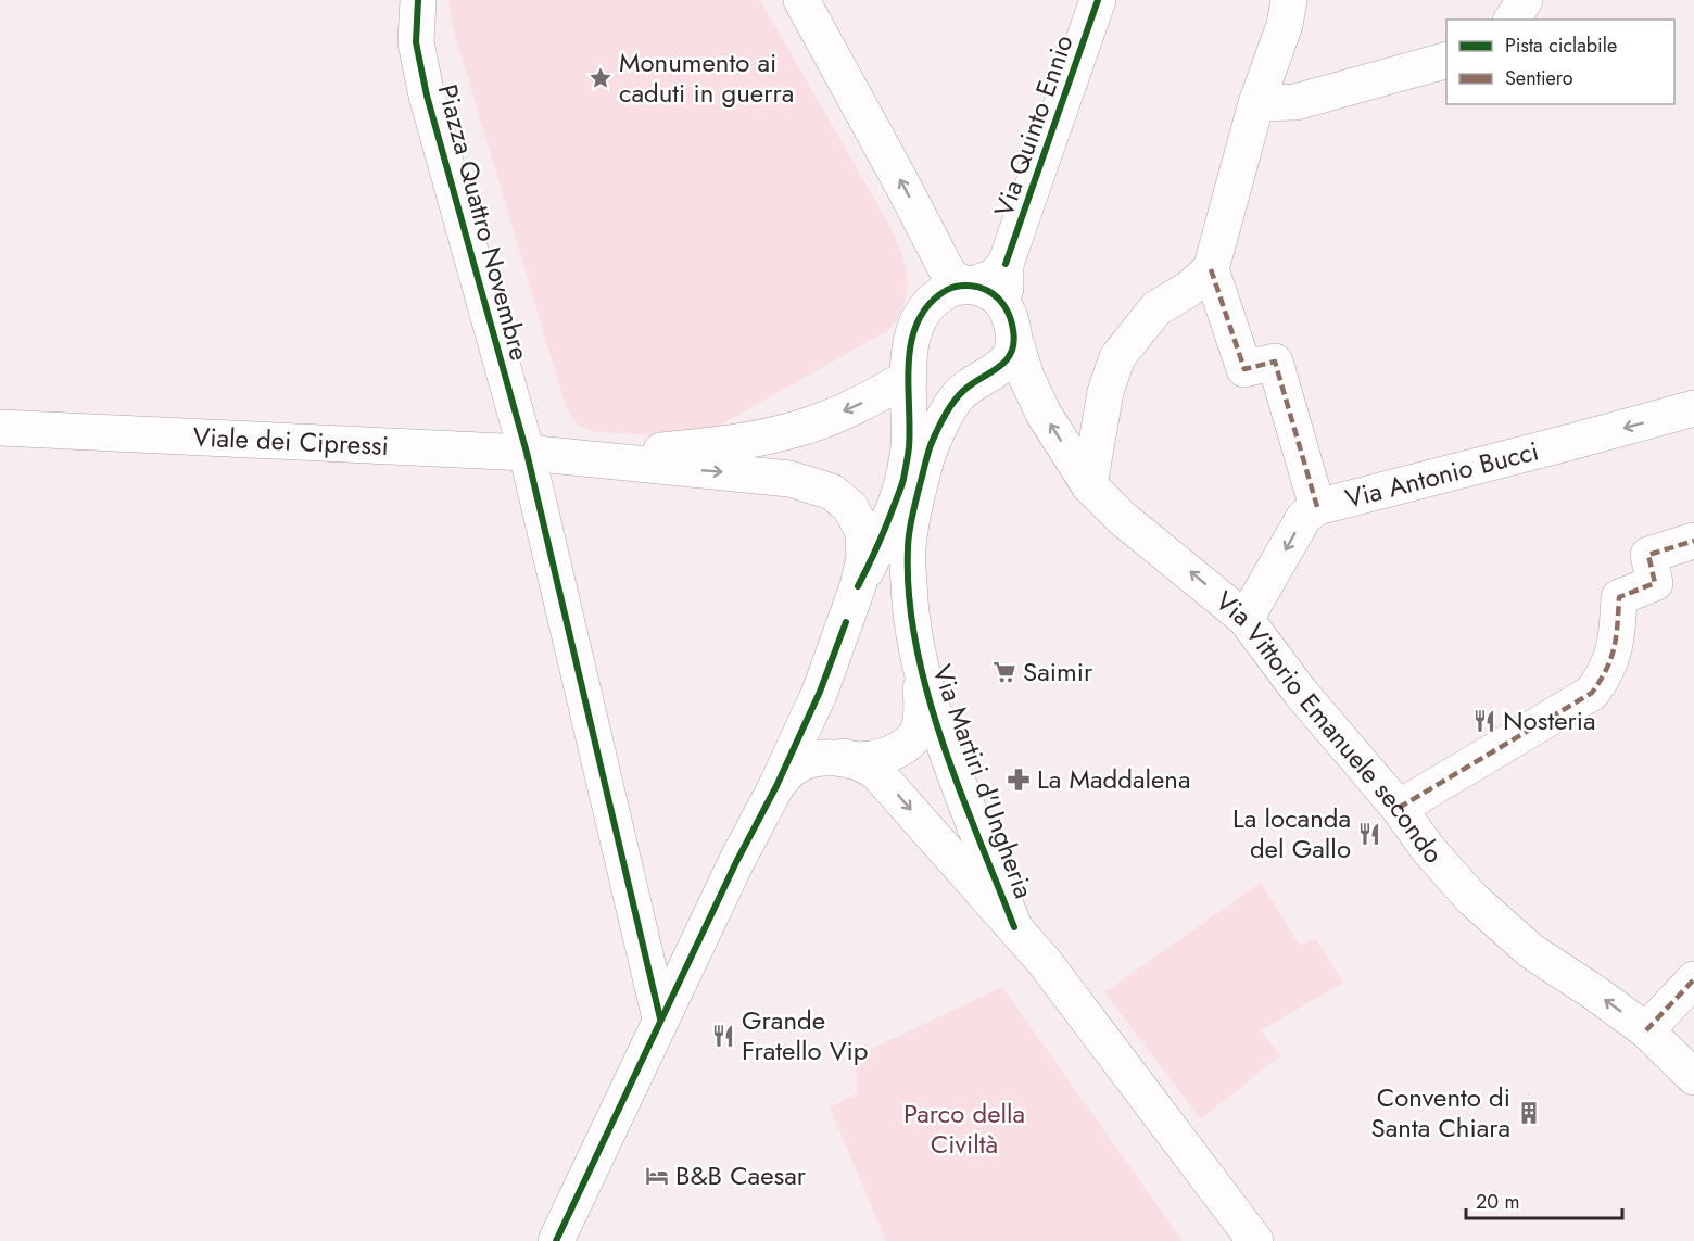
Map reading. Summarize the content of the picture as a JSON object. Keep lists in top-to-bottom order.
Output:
{
  "streets": {
    "street": [
      "Via Quinto Ennio",
      "Piazza Quattro Novembre",
      "Viale dei Cipressi",
      "Via Antonio Bucci",
      "Via Vittorio Emanuele secondo",
      "Via Martiri d'Ungheria"
    ]
  },
  "crossings": [
    ["Via Quinto Ennio", "Via Vittorio Emanuele secondo"],
    ["Via Quinto Ennio", "Via Martiri d'Ungheria"],
    ["Piazza Quattro Novembre", "Viale dei Cipressi"],
    ["Via Antonio Bucci", "Via Vittorio Emanuele secondo"],
    ["Via Vittorio Emanuele secondo", "Via Martiri d'Ungheria"]
  ],
  "one_way": ["Via Antonio Bucci", "Via Vittorio Emanuele secondo"],
  "parks": ["Parco della Civiltà"],
  "places": {
    "place": ["Monumento ai caduti in guerra"],
    "supermarket": ["Saimir"],
    "restaurant": ["Nosteria", "La locanda del Gallo", "Grande Fratello Vip"],
    "pharmacy": ["La Maddalena"],
    "building": ["Convento di Santa Chiara"],
    "hotel": ["B&B Caesar"]
  },
  "legend": ["Pista ciclabile", "Sentiero"],
  "scale_bar": "20 m"
}
